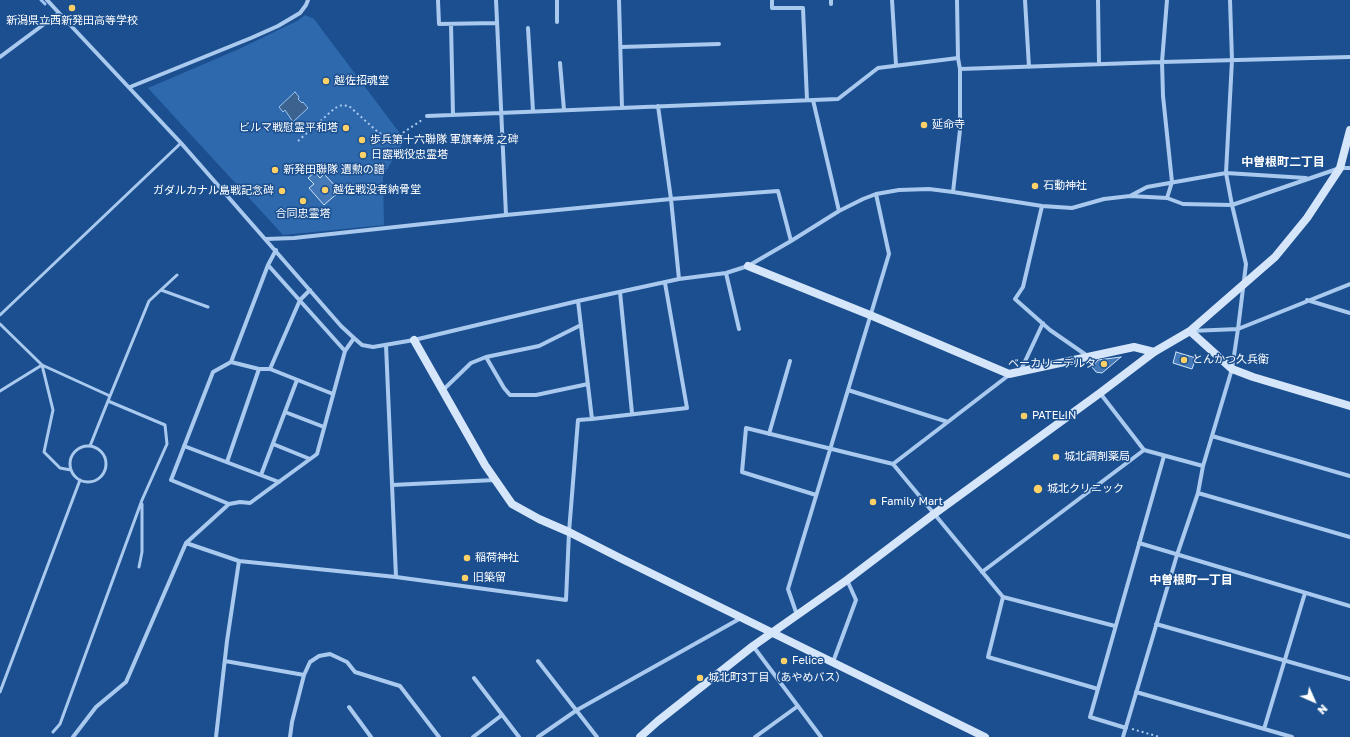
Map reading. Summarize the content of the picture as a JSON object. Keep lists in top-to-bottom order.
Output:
{
  "districts": ["中曽根町二丁目", "中曽根町一丁目"],
  "places": [
    "新潟県立西新発田高等学校",
    "越佐招魂堂",
    "延命寺",
    "ビルマ戦慰霊平和塔",
    "歩兵第十六聯隊 軍旗奉焼 之碑",
    "日露戦役忠霊塔",
    "新発田聯隊 遺勲の譜",
    "石動神社",
    "越佐戦没者納骨堂",
    "ガダルカナル島戦記念碑",
    "合同忠霊塔",
    "とんかつ久兵衛",
    "ベーカリーデルタ",
    "PATELIN",
    "城北調剤薬局",
    "城北クリニック",
    "Family Mart",
    "稲荷神社",
    "旧築留",
    "Felice",
    "城北町3丁目（あやめバス）"
  ],
  "north": "bottom right"
}
